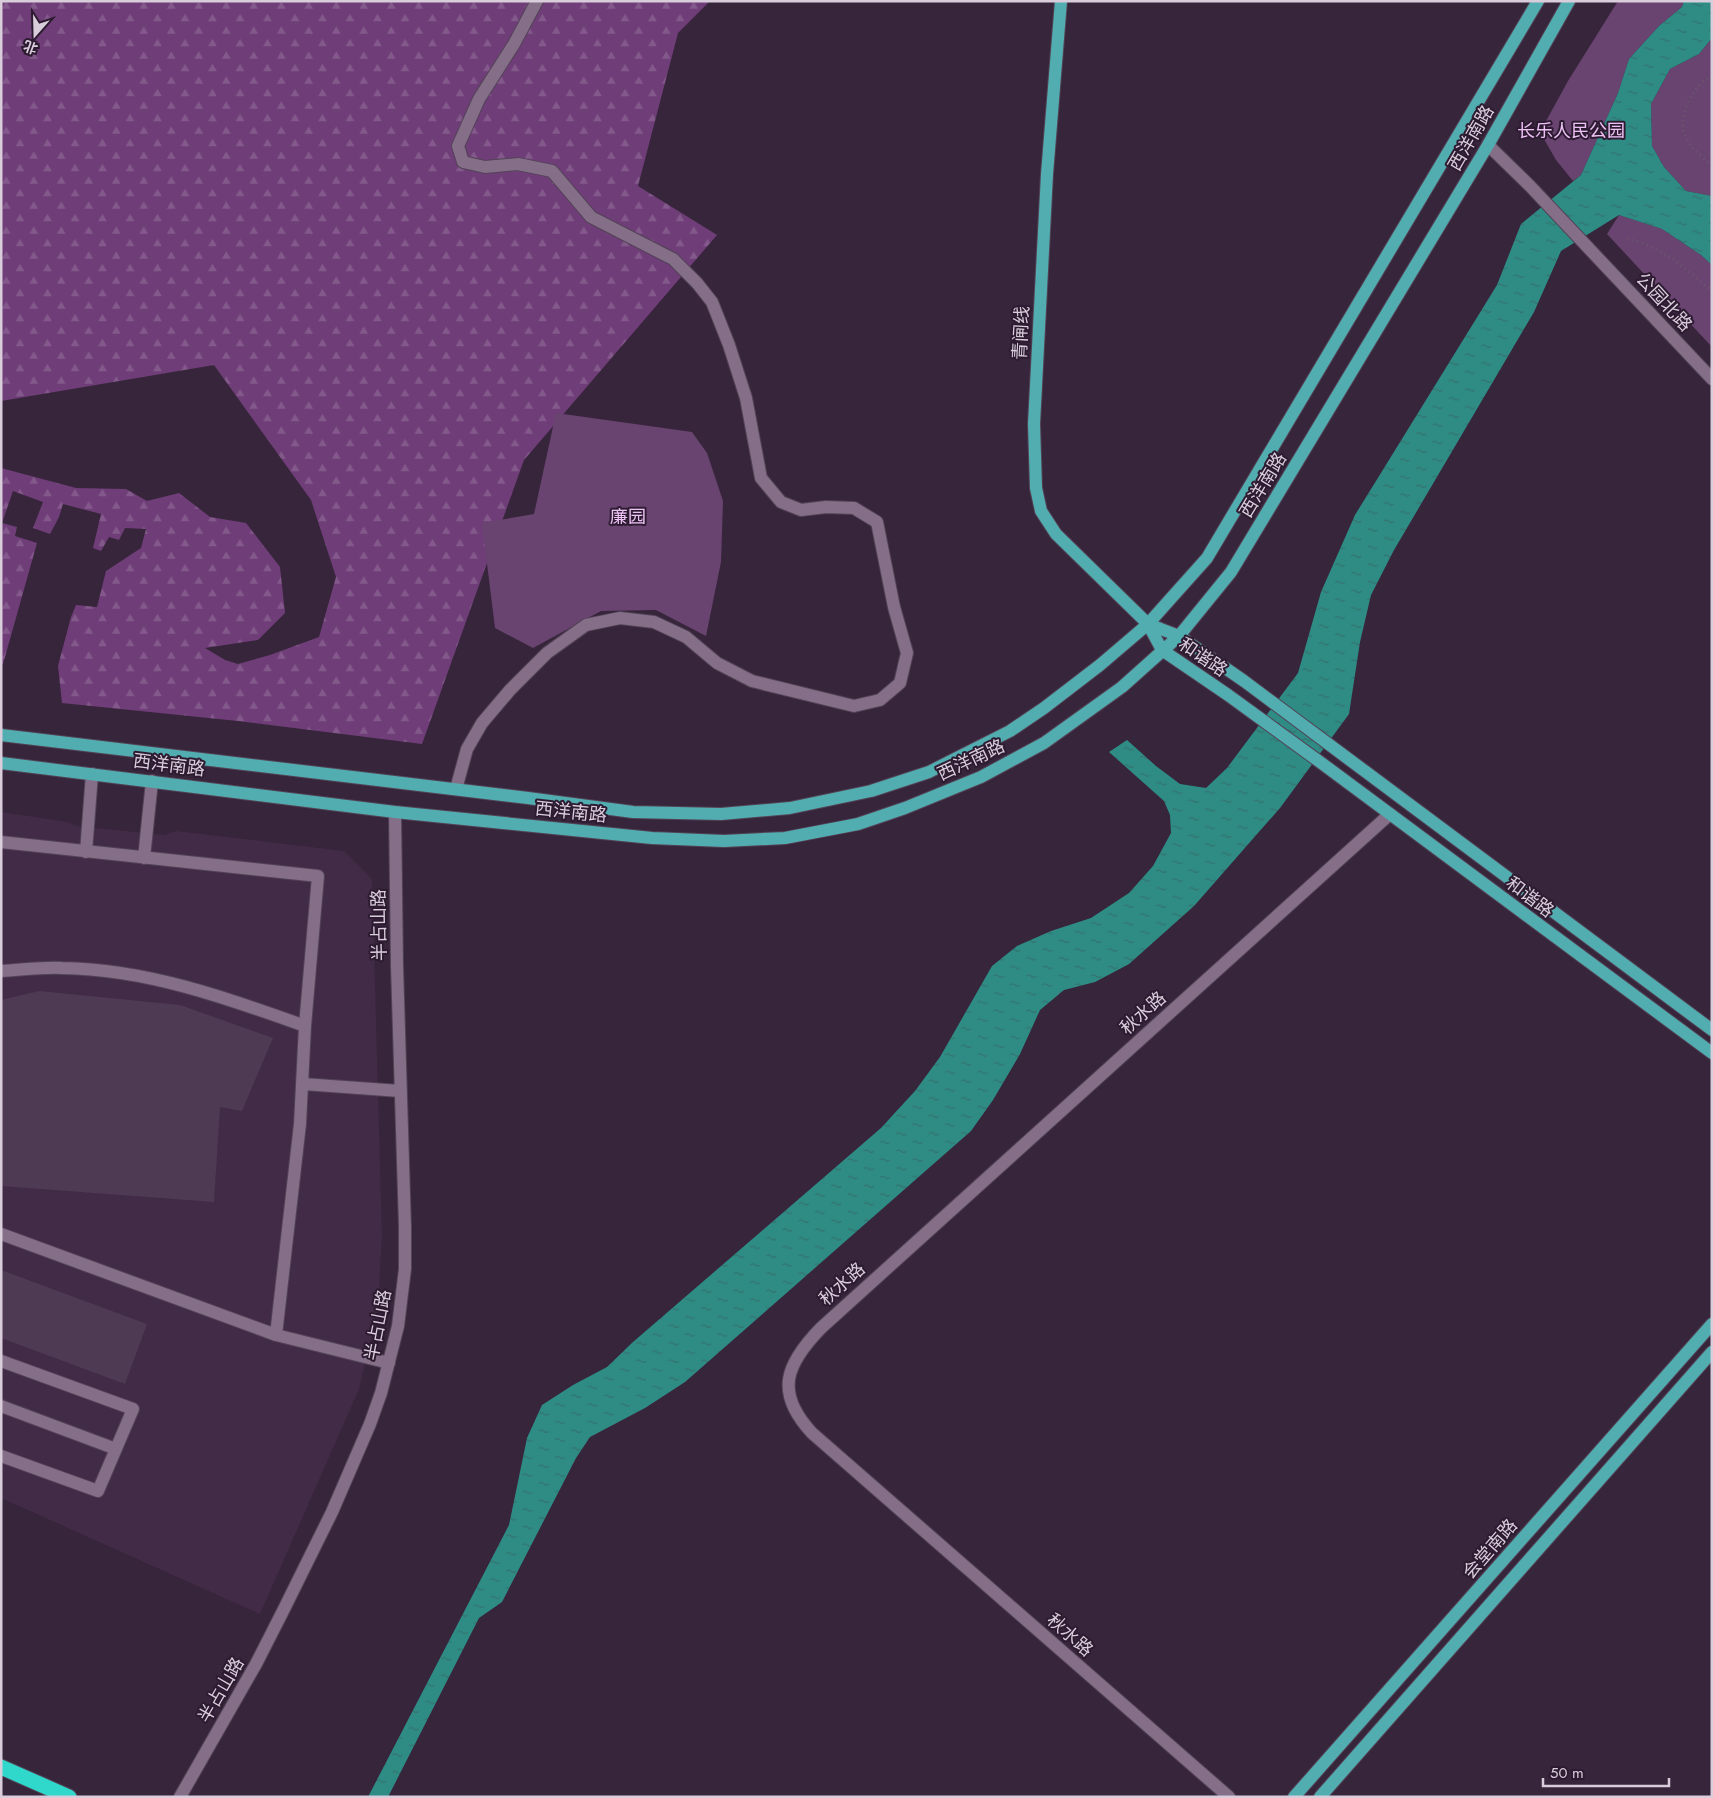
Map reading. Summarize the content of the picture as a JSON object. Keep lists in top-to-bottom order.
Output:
{
  "streets": {
    "main road": [
      "西洋南路",
      "青闸线",
      "和谐路",
      "会堂南路"
    ],
    "street": ["公园北路", "半占山路", "秋水路"]
  },
  "crossings": [
    ["西洋南路", "公园北路"],
    ["西洋南路", "青闸线"],
    ["西洋南路", "和谐路"],
    ["西洋南路", "半占山路"],
    ["青闸线", "和谐路"],
    ["和谐路", "秋水路"]
  ],
  "parks": ["长乐人民公园", "廉园"],
  "scale_bar": "50 m",
  "north": "bottom"
}
